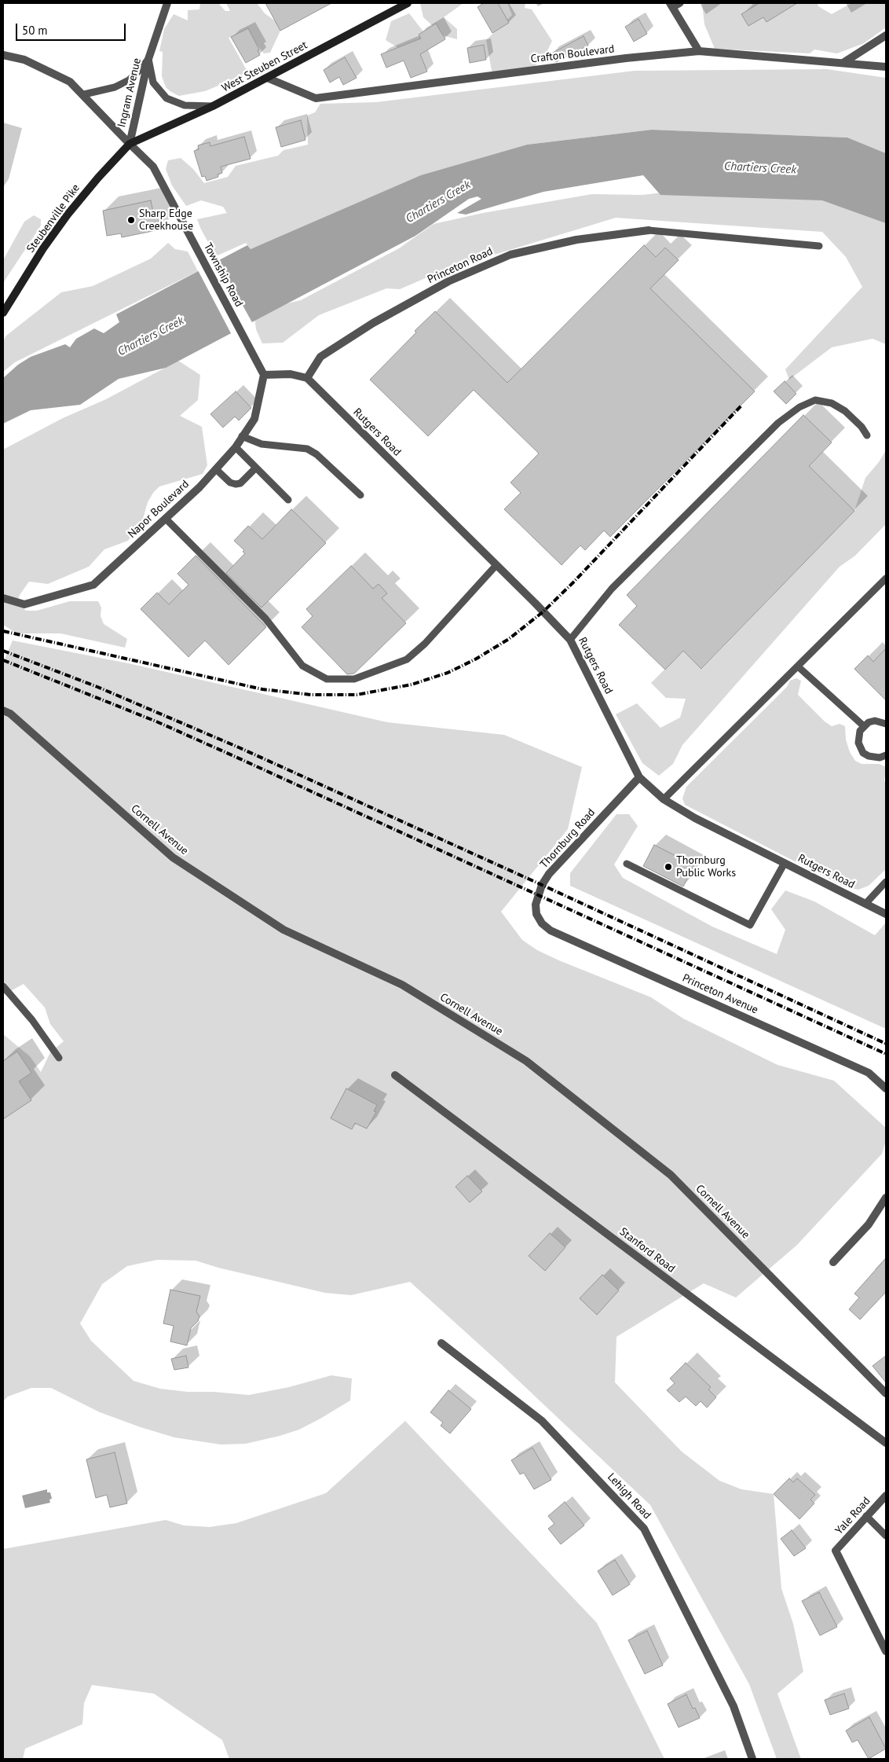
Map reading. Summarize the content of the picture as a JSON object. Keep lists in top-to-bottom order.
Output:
{
  "streets": {
    "main road": ["West Steuben Street", "Steubenville Pike"],
    "street": [
      "Crafton Boulevard",
      "Ingram Avenue",
      "Princeton Road",
      "Township Road",
      "Rutgers Road",
      "Napor Boulevard",
      "Cornell Avenue",
      "Thornburg Road",
      "Princeton Avenue",
      "Stanford Road",
      "Lehigh Road",
      "Yale Road"
    ]
  },
  "crossings": [
    ["Crafton Boulevard", "West Steuben Street"],
    ["West Steuben Street", "Ingram Avenue"],
    ["West Steuben Street", "Steubenville Pike"],
    ["West Steuben Street", "Township Road"],
    ["Ingram Avenue", "Steubenville Pike"],
    ["Ingram Avenue", "Township Road"],
    ["Steubenville Pike", "Township Road"],
    ["Princeton Road", "Rutgers Road"],
    ["Township Road", "Napor Boulevard"],
    ["Rutgers Road", "Thornburg Road"],
    ["Thornburg Road", "Princeton Avenue"]
  ],
  "water": ["Chartiers Creek"],
  "places": ["Sharp Edge Creekhouse", "Thornburg Public Works"],
  "scale_bar": "50 m"
}
